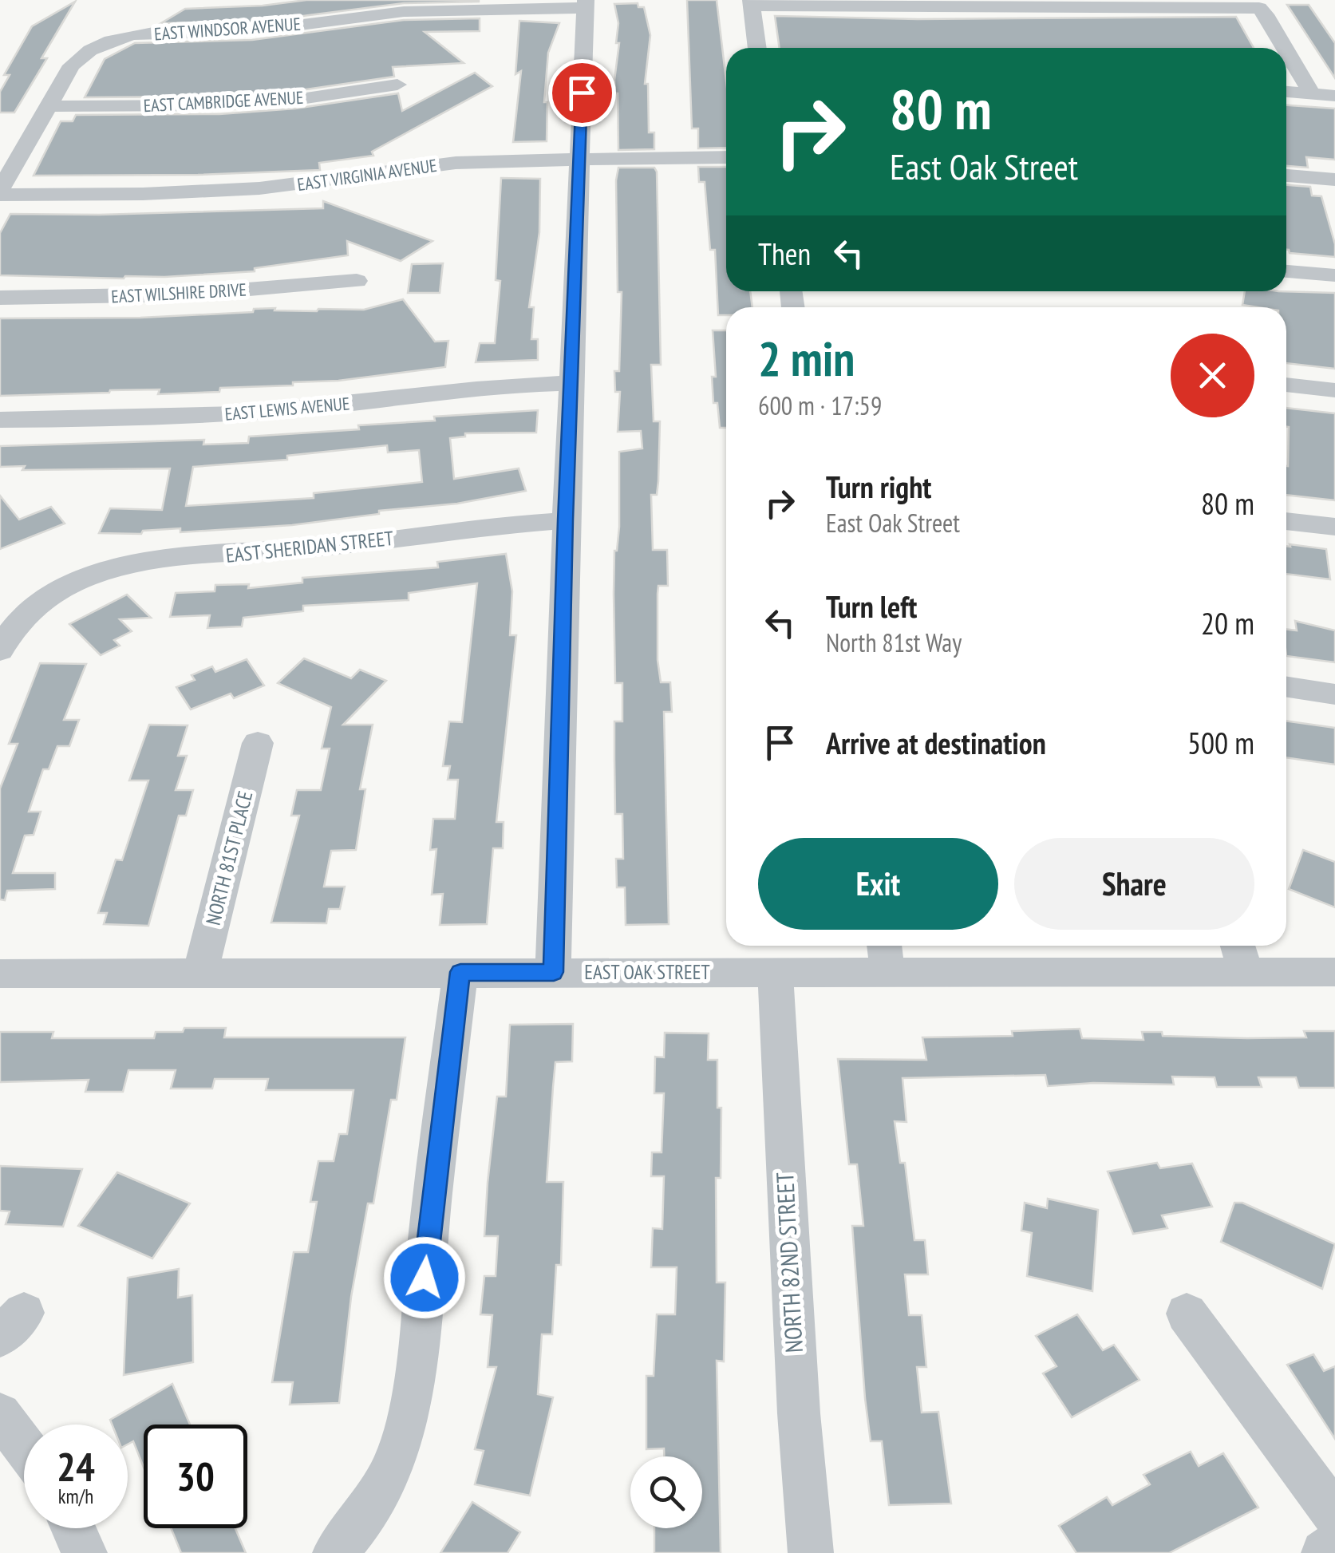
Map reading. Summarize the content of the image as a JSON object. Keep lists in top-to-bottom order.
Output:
{
  "streets": {
    "street": [
      "EAST WINDSOR AVENUE",
      "EAST CAMBRIDGE AVENUE",
      "EAST VIRGINIA AVENUE",
      "EAST WILSHIRE DRIVE",
      "EAST LEWIS AVENUE",
      "EAST SHERIDAN STREET",
      "NORTH 81ST PLACE",
      "EAST OAK STREET",
      "NORTH 82ND STREET"
    ]
  },
  "crossings": [
    ["EAST WINDSOR AVENUE", "EAST CAMBRIDGE AVENUE"],
    ["NORTH 81ST PLACE", "EAST OAK STREET"],
    ["EAST OAK STREET", "NORTH 82ND STREET"]
  ],
  "page": {
    "turn": ["80 m", "East Oak Street"],
    "then": "Then",
    "heading": ["2 min", "600 m · 17:59"],
    "list": [
      {
        "name": "Turn right",
        "note": "East Oak Street",
        "value": "80 m"
      },
      {
        "name": "Turn left",
        "note": "North 81st Way",
        "value": "20 m"
      },
      {
        "name": "Arrive at destination",
        "value": "500 m"
      }
    ],
    "buttons": ["Exit", "Share"],
    "speed": "24 km/h",
    "limit": "30"
  }
}
